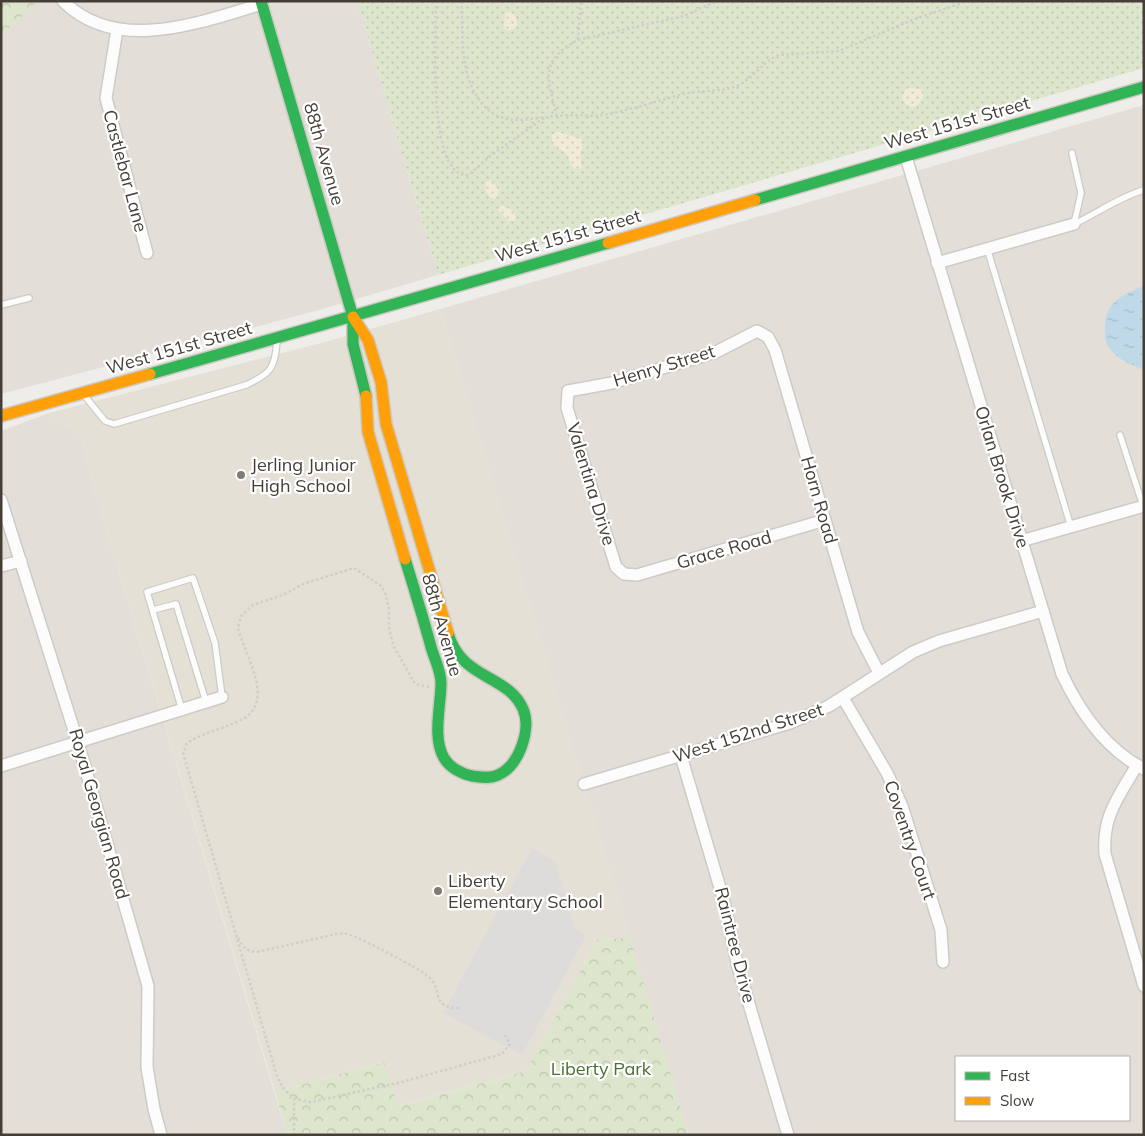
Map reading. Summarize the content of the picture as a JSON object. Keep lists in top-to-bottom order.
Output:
{
  "streets": {
    "street": [
      "West 151st Street",
      "88th Avenue",
      "Castlebar Lane",
      "Henry Street",
      "Orlan Brook Drive",
      "Valentina Drive",
      "Horn Road",
      "Grace Road",
      "West 152nd Street",
      "Royal Georgian Road",
      "Coventry Court",
      "Raintree Drive"
    ]
  },
  "crossings": [
    ["West 151st Street", "88th Avenue"],
    ["West 151st Street", "Orlan Brook Drive"],
    ["Henry Street", "Valentina Drive"],
    ["Henry Street", "Horn Road"],
    ["Orlan Brook Drive", "West 152nd Street"],
    ["Valentina Drive", "Grace Road"],
    ["Horn Road", "Grace Road"],
    ["Horn Road", "West 152nd Street"],
    ["West 152nd Street", "Coventry Court"],
    ["West 152nd Street", "Raintree Drive"]
  ],
  "parks": ["Liberty Park"],
  "places": ["Jerling Junior High School", "Liberty Elementary School"],
  "legend": ["Fast", "Slow"]
}
